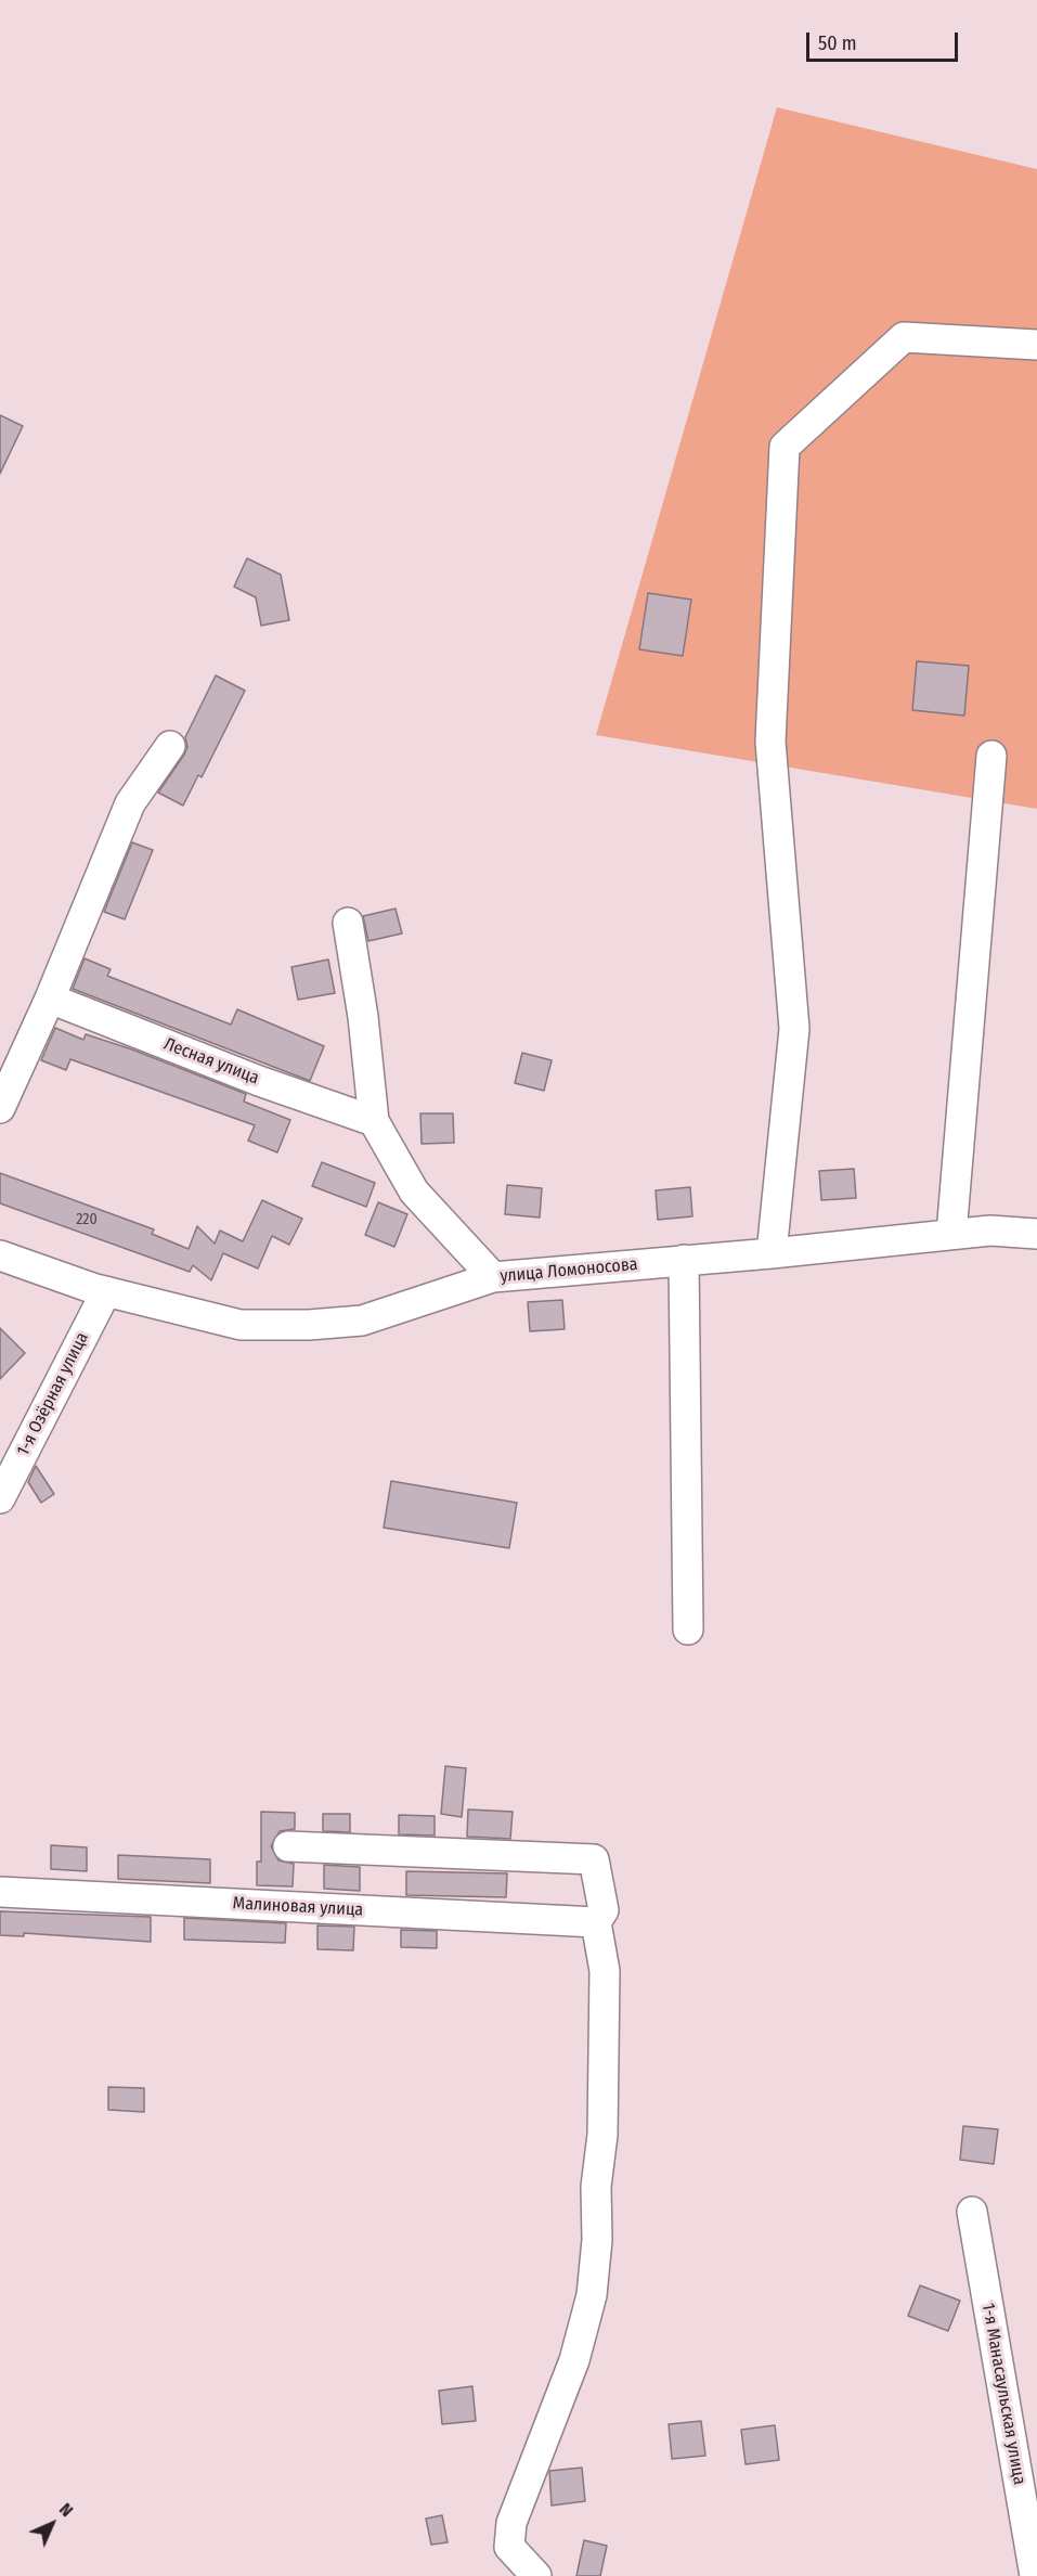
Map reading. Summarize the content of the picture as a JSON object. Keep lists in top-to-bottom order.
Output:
{
  "streets": {
    "street": [
      "Лесная улица",
      "улица Ломоносова",
      "1-я Озёрная улица",
      "Малиновая улица",
      "1-я Манасаульская улица"
    ]
  },
  "crossings": [
    ["улица Ломоносова", "1-я Озёрная улица"]
  ],
  "house_numbers": ["220"],
  "scale_bar": "50 m",
  "north": "top right"
}
